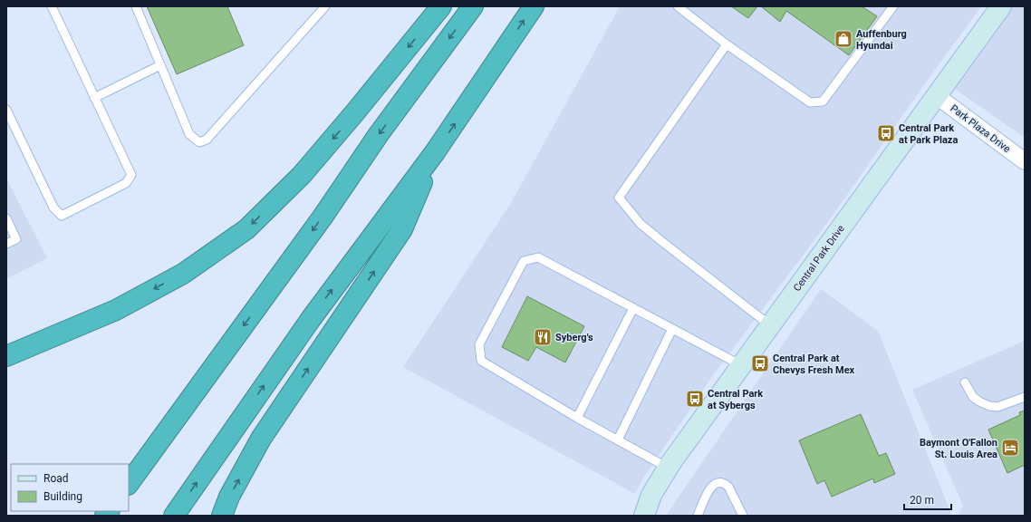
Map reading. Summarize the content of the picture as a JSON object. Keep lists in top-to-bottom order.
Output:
{
  "streets": {
    "street": ["Park Plaza Drive", "Central Park Drive"]
  },
  "crossings": [
    ["Park Plaza Drive", "Central Park Drive"]
  ],
  "places": {
    "shop": ["Auffenburg Hyundai"],
    "bus stop": ["Central Park at Park Plaza", "Central Park at Chevys Fresh Mex", "Central Park at Sybergs"],
    "restaurant": ["Syberg's"],
    "hotel": ["Baymont O'Fallon St. Louis Area"]
  },
  "legend": ["Road", "Building"],
  "scale_bar": "20 m"
}
